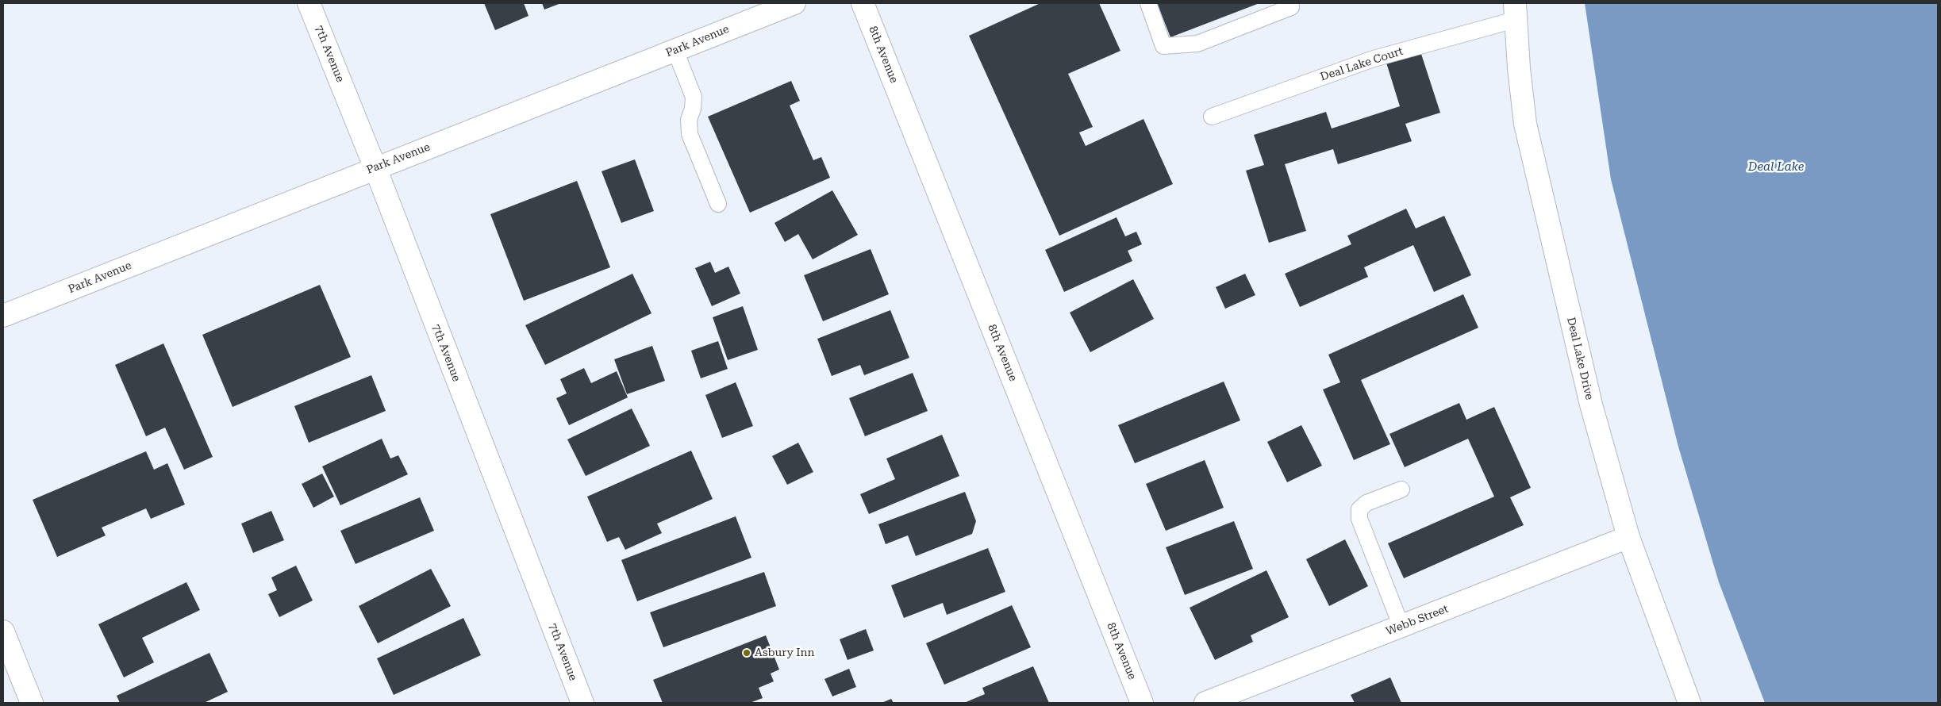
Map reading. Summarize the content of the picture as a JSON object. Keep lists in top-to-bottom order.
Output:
{
  "streets": {
    "street": [
      "Park Avenue",
      "7th Avenue",
      "8th Avenue",
      "Deal Lake Drive",
      "Webb Street"
    ],
    "lane": ["Deal Lake Court"]
  },
  "crossings": [
    ["Park Avenue", "7th Avenue"],
    ["Deal Lake Court", "Deal Lake Drive"],
    ["Deal Lake Drive", "Webb Street"]
  ],
  "water": ["Deal Lake"],
  "places": ["Asbury Inn"]
}
